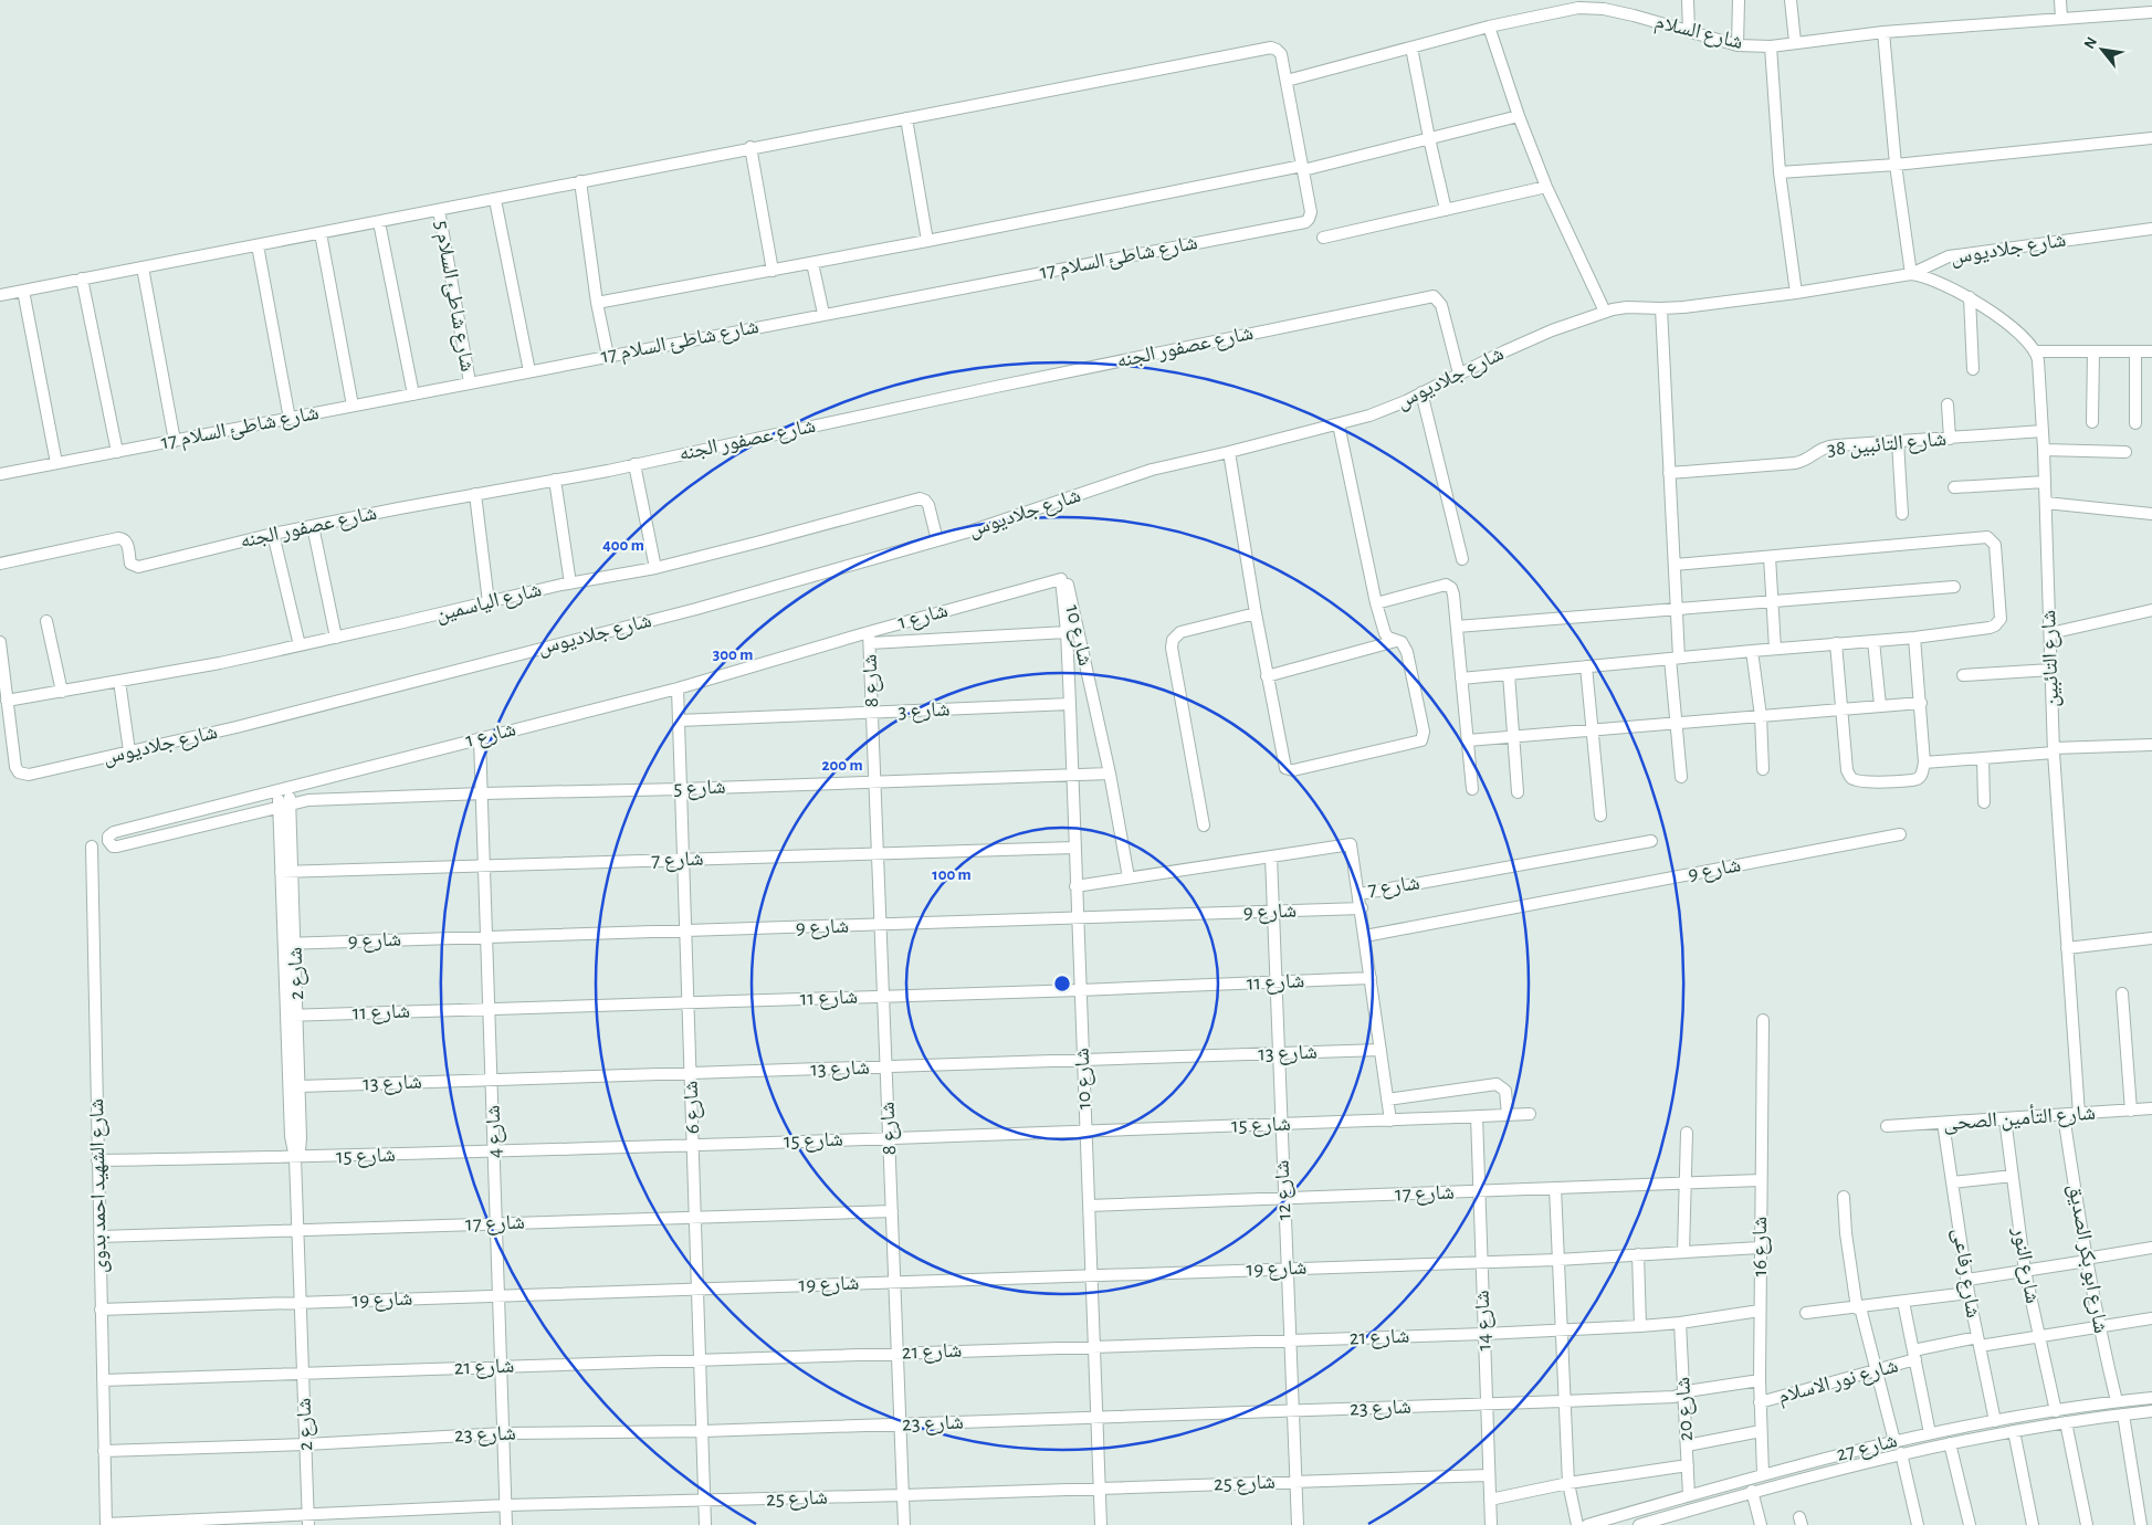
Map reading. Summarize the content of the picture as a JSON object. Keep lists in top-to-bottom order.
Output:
{
  "streets": {
    "street": [
      "شارع السلام",
      "شارع جلاديوس",
      "شارع شاطئ السلام 17",
      "شارع شاطئ السلام 5",
      "شارع عصفور الجنه",
      "شارع التائبين 38",
      "شارع الياسمين",
      "شارع 1",
      "شارع 10",
      "شارع التائبين",
      "شارع 8",
      "شارع 3",
      "شارع 5",
      "شارع 7",
      "شارع 9",
      "شارع 2",
      "شارع 11",
      "شارع 13",
      "شارع 6",
      "شارع التأمين الصحى",
      "شارع 15",
      "شارع 4",
      "شارع الشهيد احمد بدوى",
      "شارع 12",
      "شارع 17",
      "شارع 16",
      "شارع ابو بكر الصديق",
      "شارع النور",
      "شارع 19",
      "شارع رفاعى",
      "شارع 14",
      "شارع 21",
      "شارع نور الاسلام",
      "شارع 23",
      "شارع 20",
      "شارع 27",
      "شارع 25"
    ]
  },
  "crossings": [
    ["شارع السلام", "شارع شاطئ السلام 17"],
    ["شارع جلاديوس", "شارع عصفور الجنه"],
    ["شارع جلاديوس", "شارع الياسمين"],
    ["شارع شاطئ السلام 17", "شارع شاطئ السلام 5"],
    ["شارع التائبين 38", "شارع التائبين"],
    ["شارع 1", "شارع 10"],
    ["شارع 1", "شارع 8"],
    ["شارع 1", "شارع 5"],
    ["شارع 1", "شارع 2"],
    ["شارع 1", "شارع 6"],
    ["شارع 1", "شارع 4"],
    ["شارع 10", "شارع 8"],
    ["شارع 10", "شارع 3"],
    ["شارع 10", "شارع 5"],
    ["شارع 10", "شارع 7"],
    ["شارع 10", "شارع 9"],
    ["شارع 10", "شارع 11"],
    ["شارع 10", "شارع 13"],
    ["شارع 10", "شارع 15"],
    ["شارع 10", "شارع 17"],
    ["شارع 10", "شارع 19"],
    ["شارع 10", "شارع 21"],
    ["شارع 10", "شارع 23"],
    ["شارع 10", "شارع 25"],
    ["شارع التائبين", "شارع التأمين الصحى"],
    ["شارع 8", "شارع 3"],
    ["شارع 8", "شارع 5"],
    ["شارع 8", "شارع 7"],
    ["شارع 8", "شارع 9"],
    ["شارع 8", "شارع 11"],
    ["شارع 8", "شارع 13"],
    ["شارع 8", "شارع 15"],
    ["شارع 8", "شارع 17"],
    ["شارع 8", "شارع 19"],
    ["شارع 8", "شارع 21"],
    ["شارع 8", "شارع 23"],
    ["شارع 8", "شارع 25"],
    ["شارع 3", "شارع 6"],
    ["شارع 5", "شارع 2"],
    ["شارع 5", "شارع 6"],
    ["شارع 5", "شارع 4"],
    ["شارع 7", "شارع 2"],
    ["شارع 7", "شارع 6"],
    ["شارع 7", "شارع 4"],
    ["شارع 7", "شارع 12"],
    ["شارع 9", "شارع 2"],
    ["شارع 9", "شارع 6"],
    ["شارع 9", "شارع 4"],
    ["شارع 9", "شارع 12"],
    ["شارع 2", "شارع 11"],
    ["شارع 2", "شارع 13"],
    ["شارع 2", "شارع 15"],
    ["شارع 2", "شارع 17"],
    ["شارع 2", "شارع 19"],
    ["شارع 2", "شارع 21"],
    ["شارع 2", "شارع 23"],
    ["شارع 2", "شارع 25"],
    ["شارع 11", "شارع 6"],
    ["شارع 11", "شارع 4"],
    ["شارع 11", "شارع 12"],
    ["شارع 13", "شارع 6"],
    ["شارع 13", "شارع 4"],
    ["شارع 13", "شارع 12"],
    ["شارع 6", "شارع 15"],
    ["شارع 6", "شارع 17"],
    ["شارع 6", "شارع 19"],
    ["شارع 6", "شارع 21"],
    ["شارع 6", "شارع 23"],
    ["شارع 6", "شارع 25"],
    ["شارع التأمين الصحى", "شارع ابو بكر الصديق"],
    ["شارع التأمين الصحى", "شارع النور"],
    ["شارع التأمين الصحى", "شارع رفاعى"],
    ["شارع 15", "شارع 4"],
    ["شارع 15", "شارع الشهيد احمد بدوى"],
    ["شارع 15", "شارع 12"],
    ["شارع 15", "شارع 14"],
    ["شارع 4", "شارع 17"],
    ["شارع 4", "شارع 19"],
    ["شارع 4", "شارع 21"],
    ["شارع 4", "شارع 23"],
    ["شارع 4", "شارع 25"],
    ["شارع الشهيد احمد بدوى", "شارع 17"],
    ["شارع الشهيد احمد بدوى", "شارع 19"],
    ["شارع الشهيد احمد بدوى", "شارع 21"],
    ["شارع الشهيد احمد بدوى", "شارع 23"],
    ["شارع الشهيد احمد بدوى", "شارع 25"],
    ["شارع 12", "شارع 17"],
    ["شارع 12", "شارع 19"],
    ["شارع 12", "شارع 21"],
    ["شارع 12", "شارع 23"],
    ["شارع 12", "شارع 25"],
    ["شارع 17", "شارع 16"],
    ["شارع 17", "شارع 14"],
    ["شارع 16", "شارع 19"],
    ["شارع 16", "شارع 21"],
    ["شارع 16", "شارع نور الاسلام"],
    ["شارع 16", "شارع 23"],
    ["شارع 16", "شارع 27"],
    ["شارع ابو بكر الصديق", "شارع نور الاسلام"],
    ["شارع ابو بكر الصديق", "شارع 27"],
    ["شارع النور", "شارع نور الاسلام"],
    ["شارع النور", "شارع 27"],
    ["شارع 19", "شارع 14"],
    ["شارع رفاعى", "شارع نور الاسلام"],
    ["شارع رفاعى", "شارع 27"],
    ["شارع 14", "شارع 21"],
    ["شارع 14", "شارع 23"],
    ["شارع 14", "شارع 25"],
    ["شارع 21", "شارع 20"],
    ["شارع 23", "شارع 20"],
    ["شارع 20", "شارع 27"]
  ],
  "north": "top left",
  "rings": [
    "400 m",
    "300 m",
    "200 m",
    "100 m"
  ]
}
